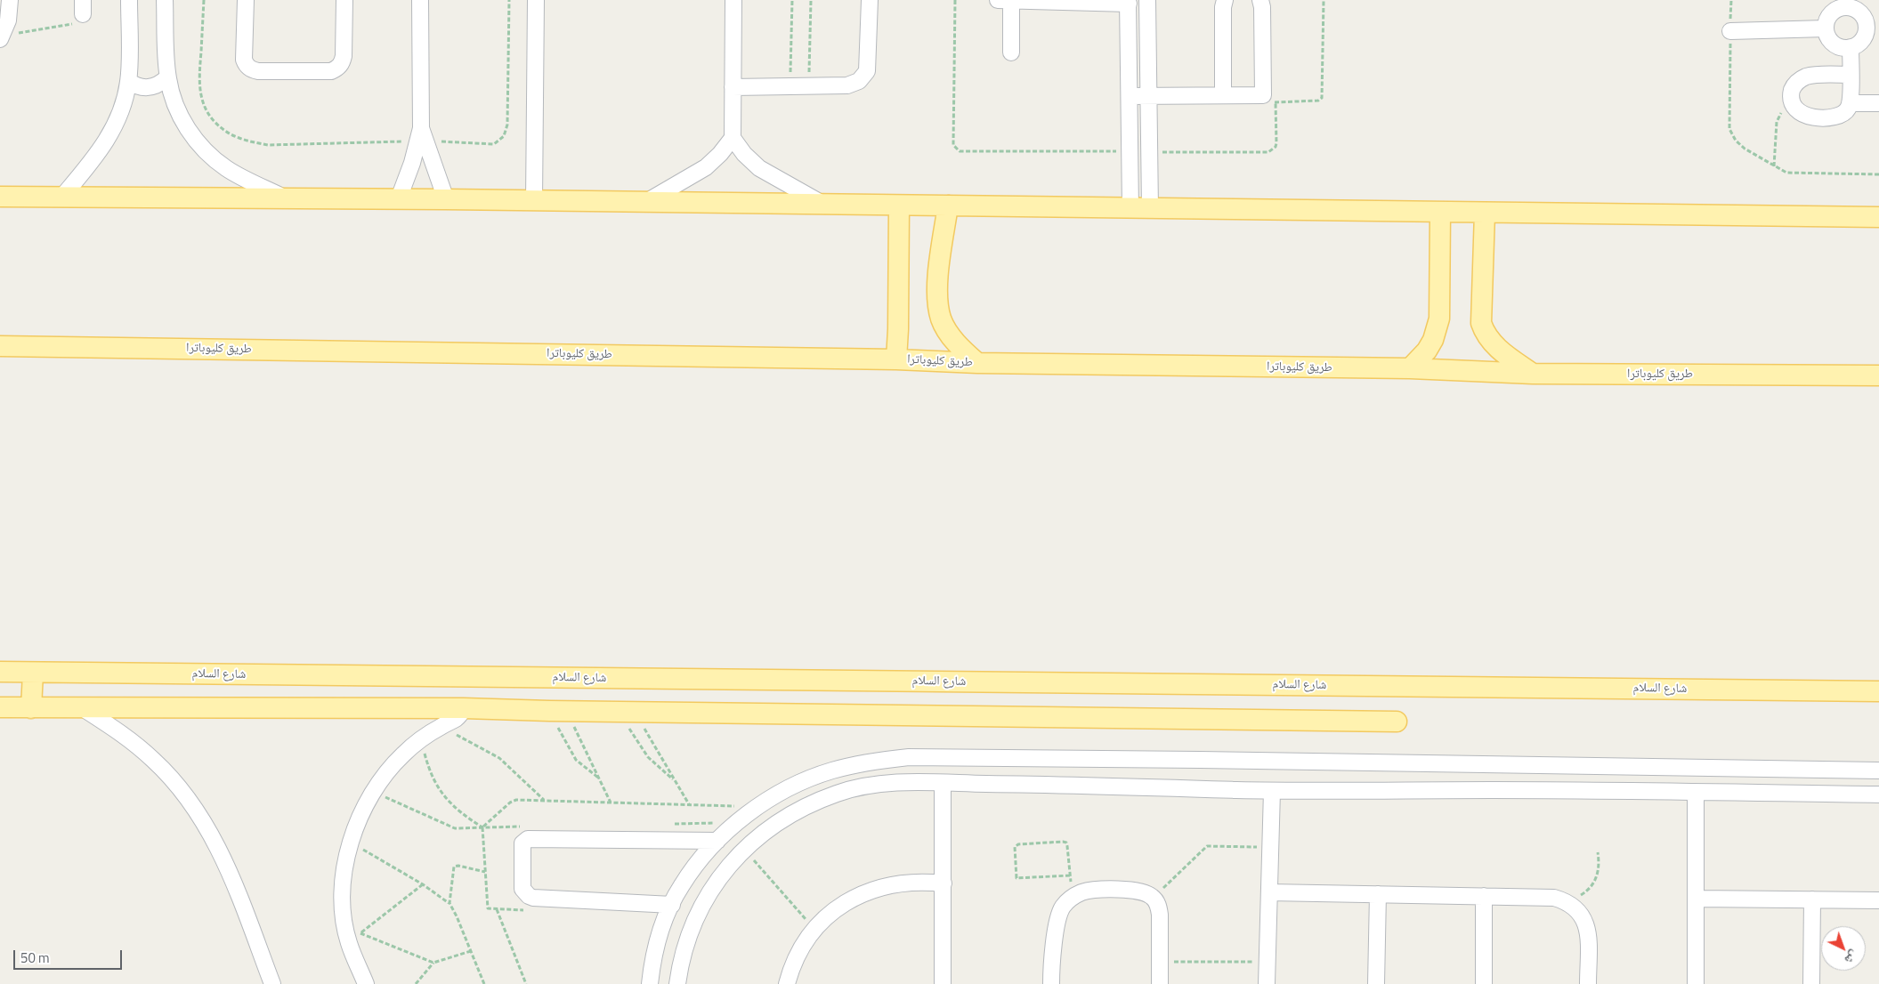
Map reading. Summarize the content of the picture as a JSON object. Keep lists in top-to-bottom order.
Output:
{
  "streets": {
    "main road": ["طريق كليوباترا", "شارع السلام"]
  },
  "scale_bar": "50 m",
  "north": "bottom right"
}
